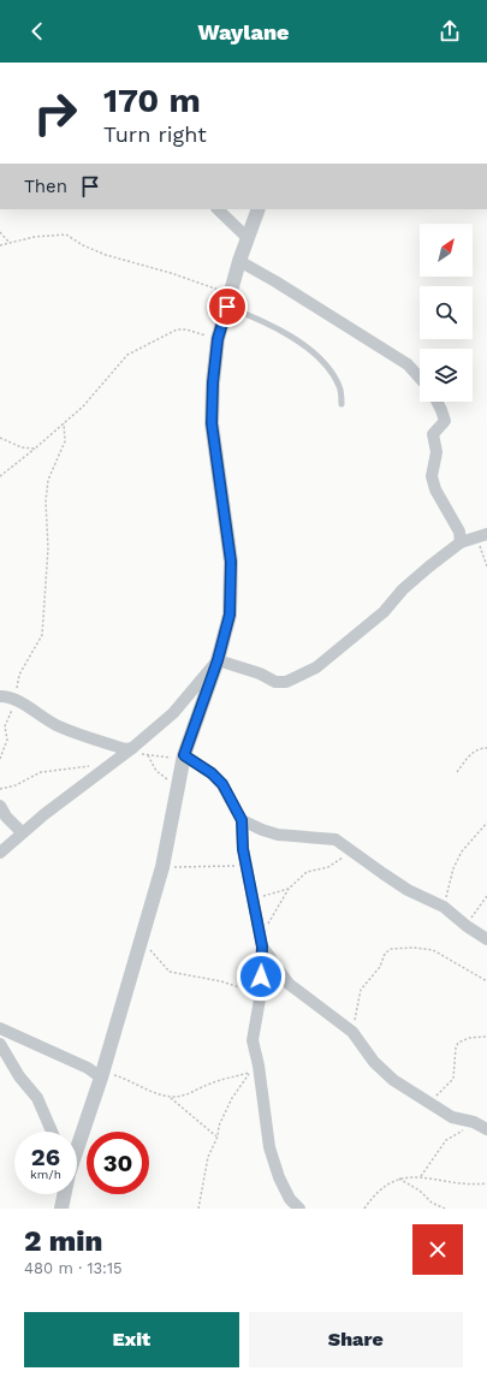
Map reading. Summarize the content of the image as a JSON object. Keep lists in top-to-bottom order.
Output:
{
  "north": "top right",
  "page": {
    "header": "Waylane",
    "turn": ["170 m", "Turn right"],
    "then": "Then",
    "speed": "26 km/h",
    "limit": "30",
    "heading": ["2 min", "480 m · 13:15"],
    "buttons": ["Exit", "Share"]
  }
}
